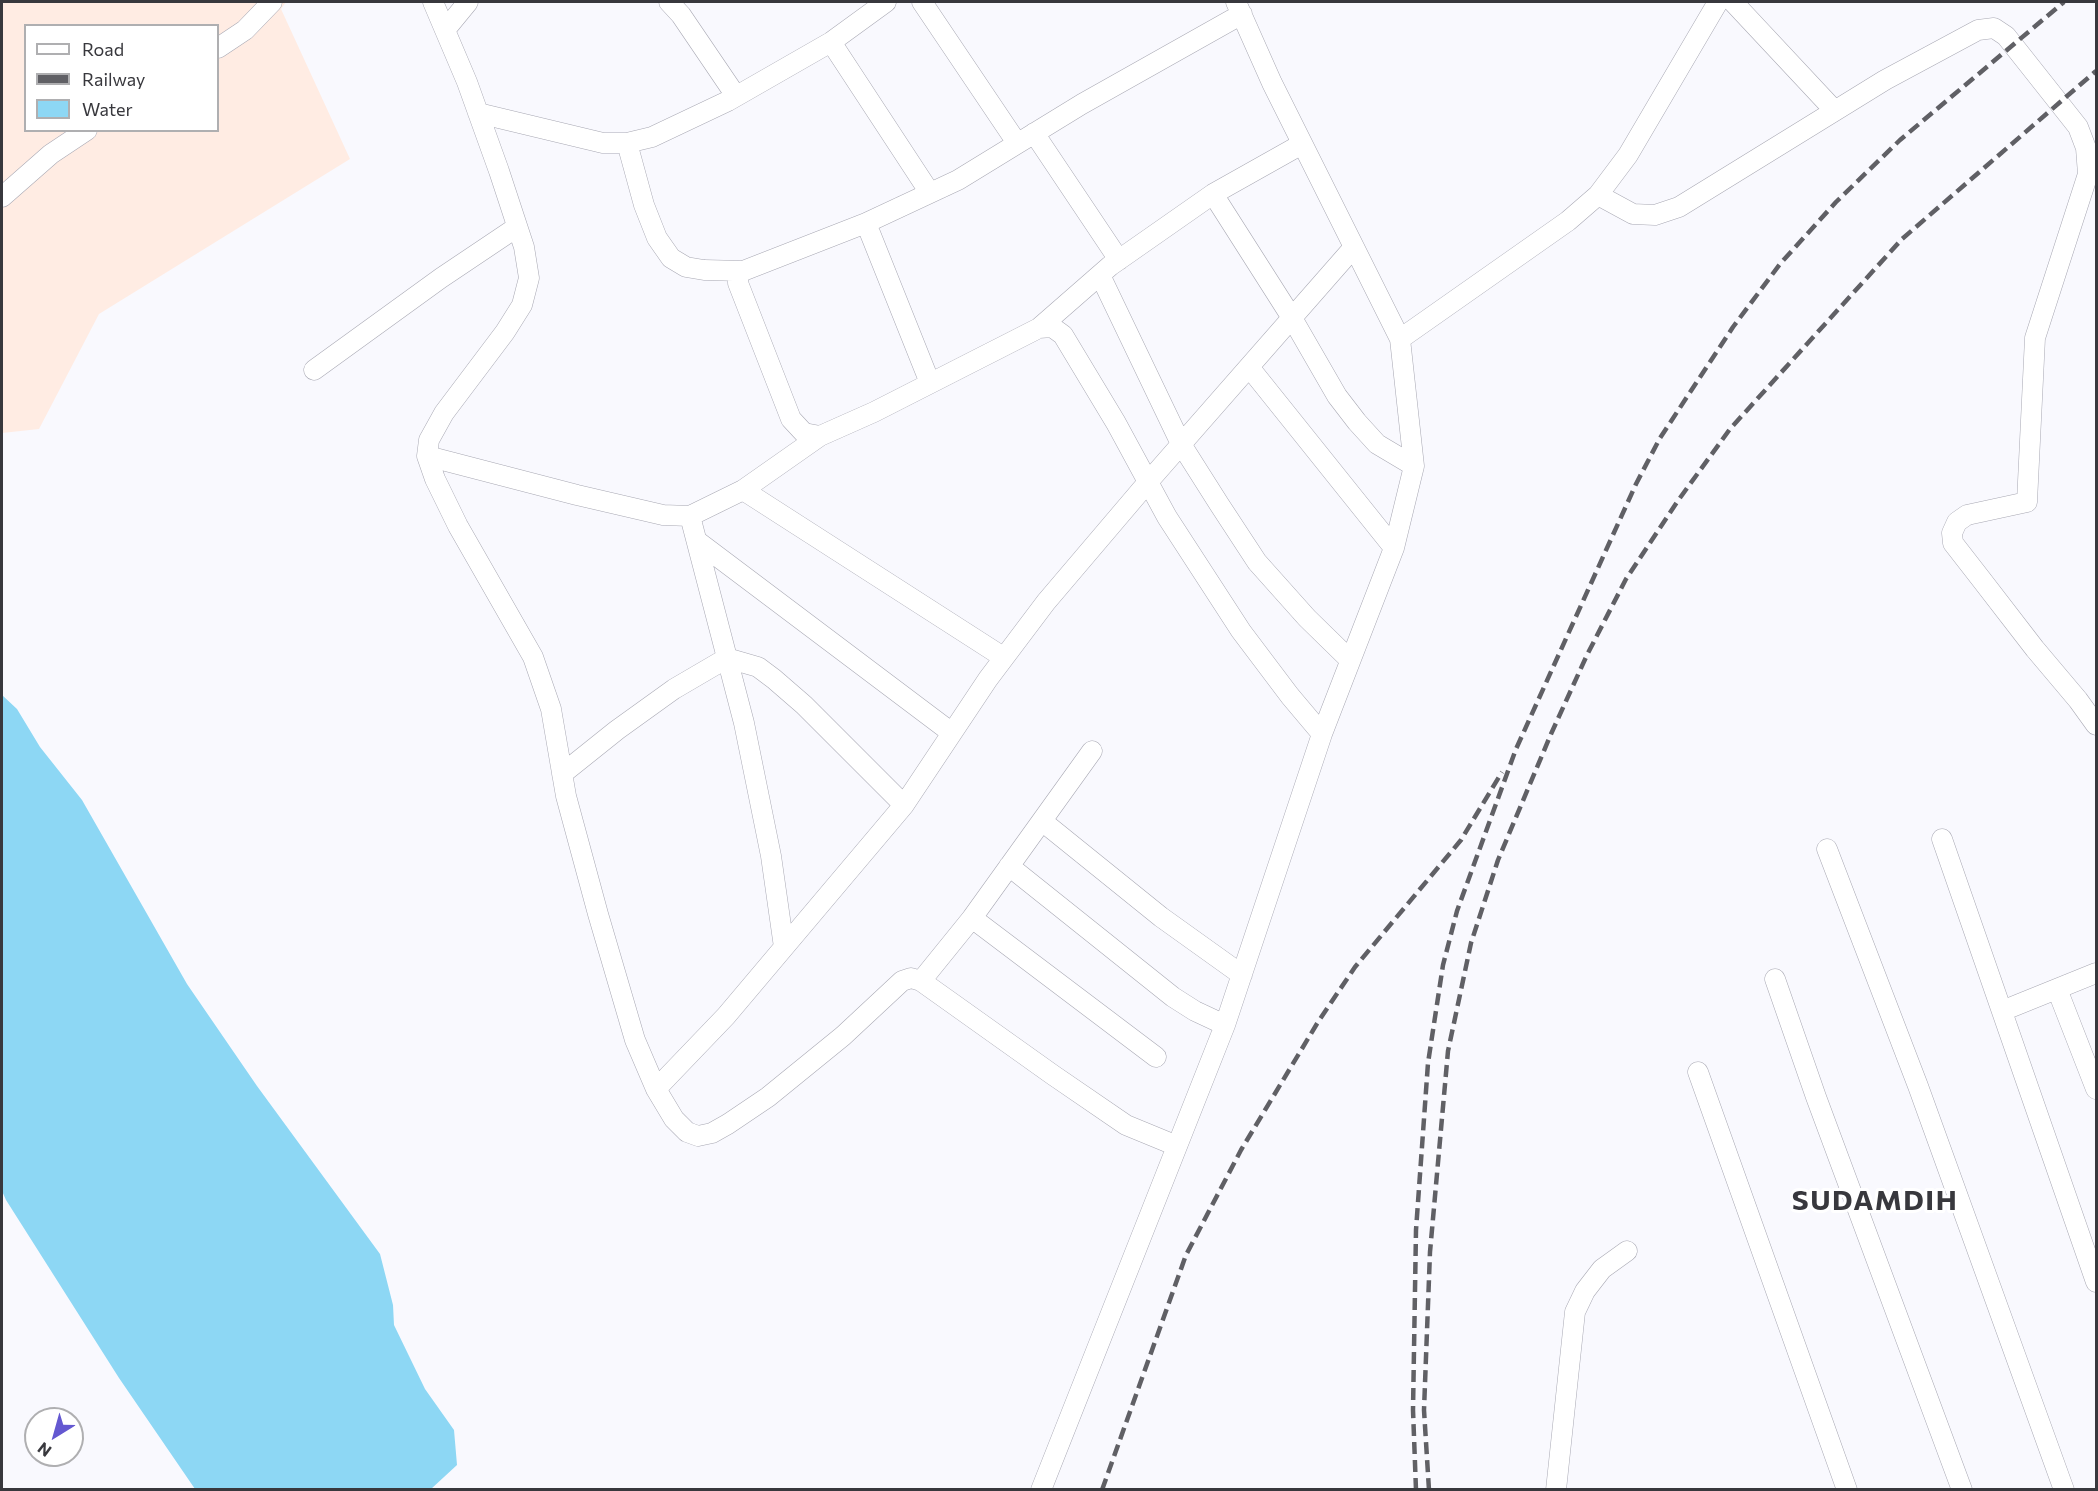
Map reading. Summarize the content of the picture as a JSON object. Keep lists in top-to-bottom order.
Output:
{
  "districts": ["SUDAMDIH"],
  "legend": ["Road", "Railway", "Water"],
  "north": "bottom left"
}
